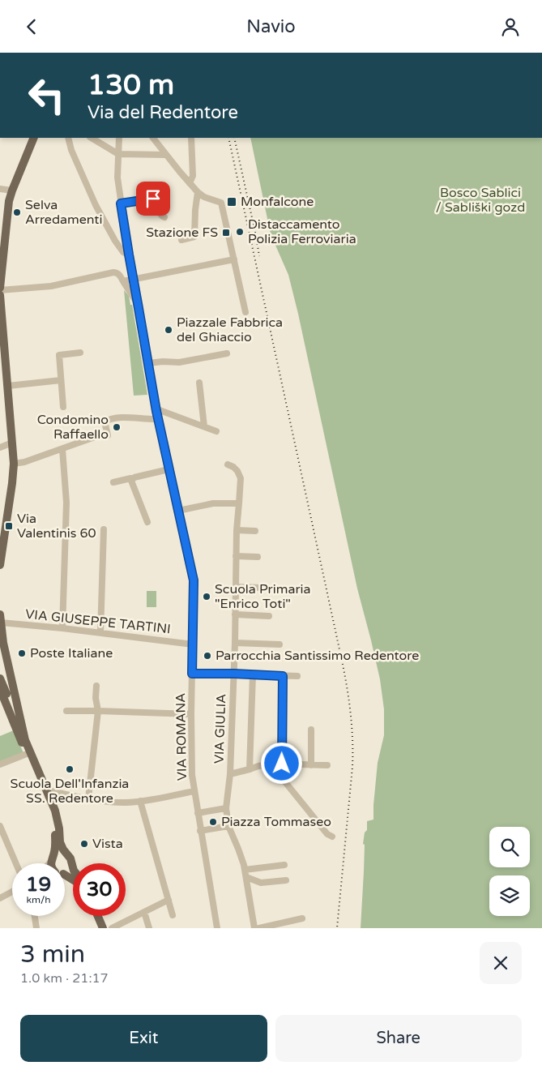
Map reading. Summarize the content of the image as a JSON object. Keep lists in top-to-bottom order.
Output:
{
  "streets": {
    "street": ["VIA GIUSEPPE TARTINI", "VIA GIULIA", "VIA ROMANA"]
  },
  "crossings": [
    ["VIA GIUSEPPE TARTINI", "VIA ROMANA"]
  ],
  "parks": ["Bosco Sablici / Sabliški gozd"],
  "places": {
    "transit": ["Monfalcone", "Stazione FS", "Via Valentinis 60"],
    "other": [
      "Selva Arredamenti",
      "Distaccamento Polizia Ferroviaria",
      "Piazzale Fabbrica del Ghiaccio",
      "Condomino Raffaello",
      "Scuola Primaria \"Enrico Toti\"",
      "Poste Italiane",
      "Parrocchia Santissimo Redentore",
      "Scuola Dell'Infanzia SS. Redentore",
      "Piazza Tommaseo",
      "Vista"
    ]
  },
  "page": {
    "header": "Navio",
    "turn": ["130 m", "Via del Redentore"],
    "speed": "19 km/h",
    "limit": "30",
    "heading": ["3 min", "1.0 km · 21:17"],
    "buttons": ["Exit", "Share"]
  }
}
